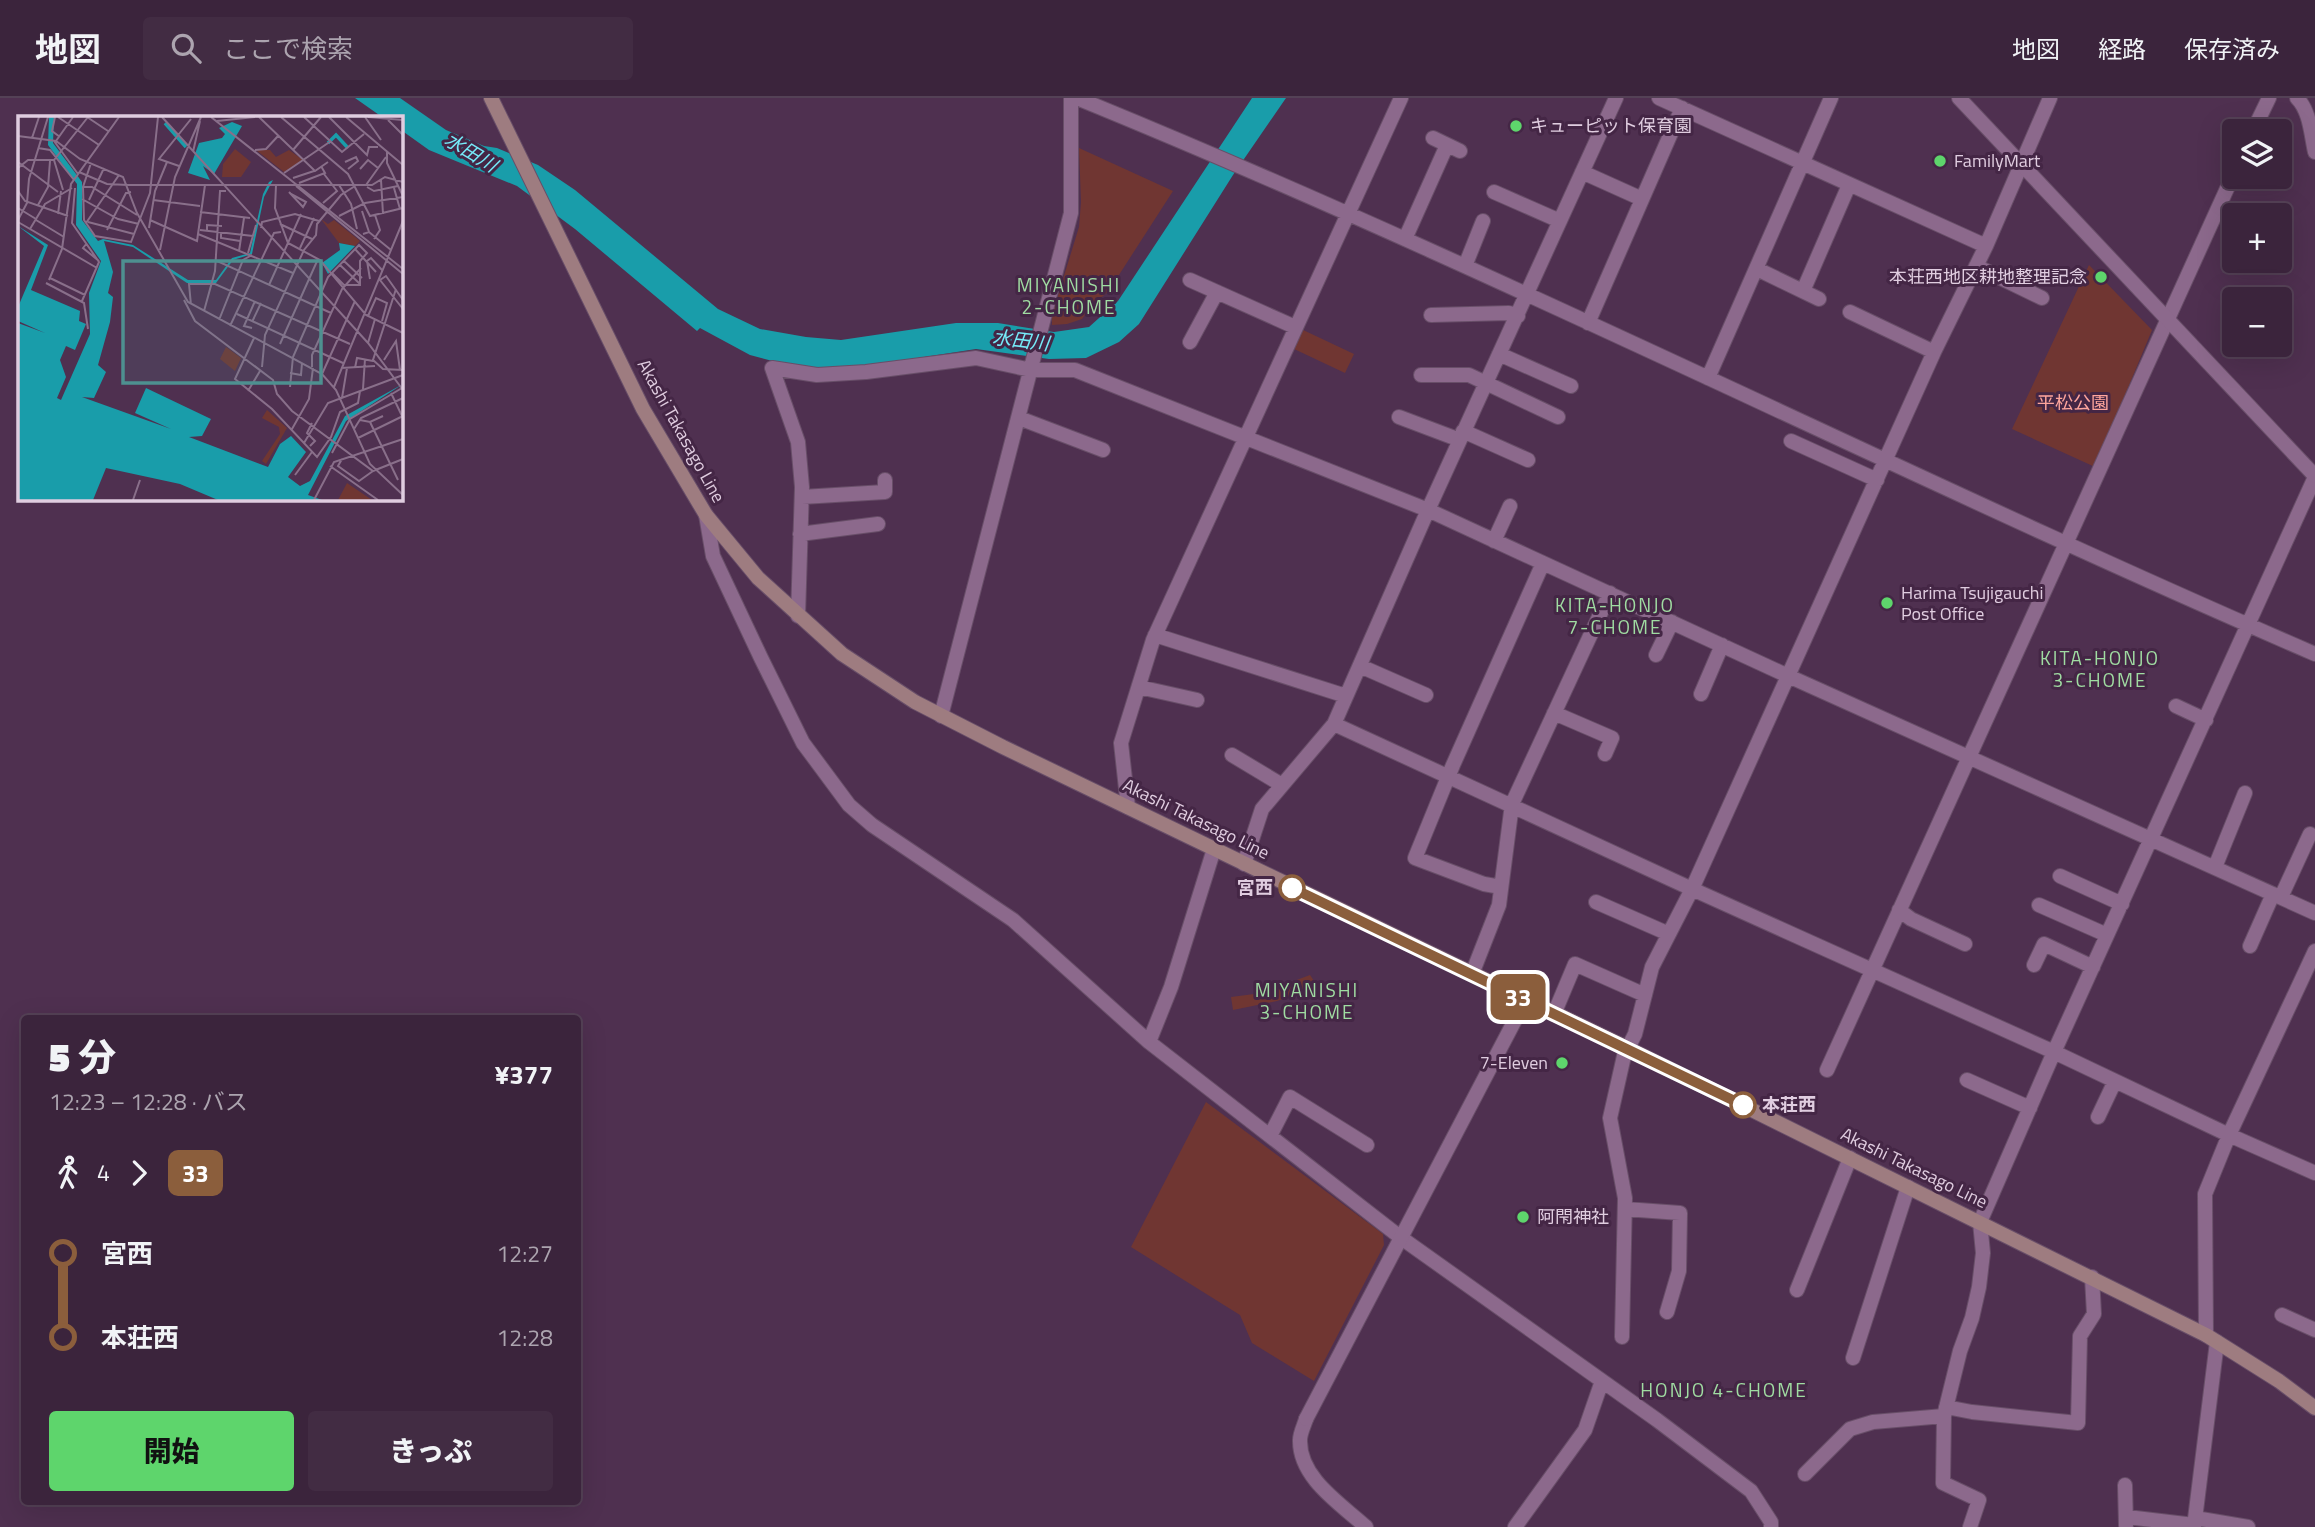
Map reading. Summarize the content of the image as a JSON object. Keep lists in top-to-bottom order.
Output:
{
  "streets": {
    "main road": ["Akashi Takasago Line"]
  },
  "districts": [
    "MIYANISHI 2-CHOME",
    "KITA-HONJO 7-CHOME",
    "KITA-HONJO 3-CHOME",
    "MIYANISHI 3-CHOME",
    "HONJO 4-CHOME"
  ],
  "water": ["水田川"],
  "parks": ["平松公園"],
  "places": [
    "キューピット保育園",
    "FamilyMart",
    "本荘西地区耕地整理記念",
    "Harima Tsujigauchi Post Office",
    "宮西",
    "7-Eleven",
    "本荘西",
    "阿閇神社"
  ],
  "lines": ["bus line 33"],
  "page": {
    "header": "地図",
    "search": "ここで検索",
    "nav": ["地図", "経路", "保存済み"],
    "on_map": "33",
    "map_buttons": ["+", "−"],
    "heading": ["5 分", "12:23 – 12:28 · バス", "¥377"],
    "legs": ["4", "33"],
    "list": [
      {
        "name": "宮西",
        "value": "12:27"
      },
      {
        "name": "本荘西",
        "value": "12:28"
      }
    ],
    "buttons": ["開始", "きっぷ"]
  }
}
